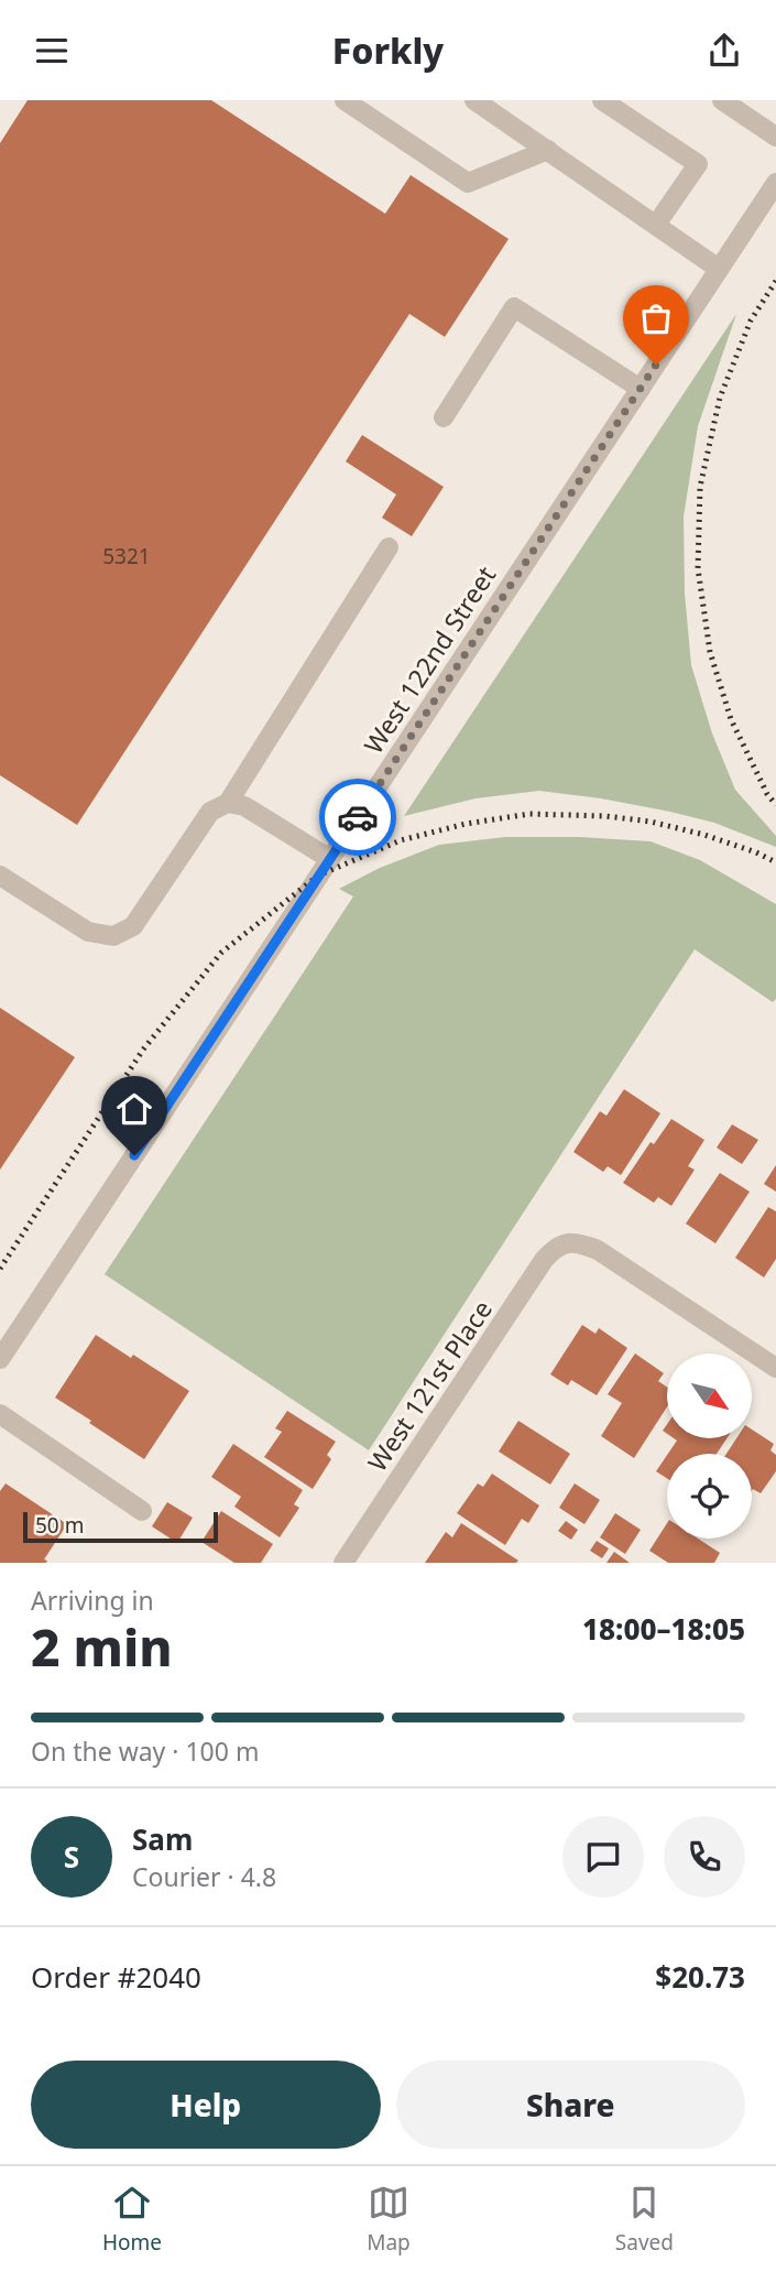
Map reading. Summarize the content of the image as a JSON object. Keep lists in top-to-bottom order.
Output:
{
  "streets": {
    "street": ["West 122nd Street", "West 121st Place"]
  },
  "house_numbers": ["5321"],
  "scale_bar": "50 m",
  "north": "bottom right",
  "page": {
    "header": "Forkly",
    "scale": "50 m",
    "heading": ["2 min", "Arriving in", "18:00–18:05"],
    "panel": [
      "Sam",
      "Courier · 4.8",
      "Order #2040",
      "$20.73"
    ],
    "bar": "On the way · 100 m",
    "round": "S",
    "buttons": ["Help", "Share"],
    "tabs": ["Home", "Map", "Saved"]
  }
}
